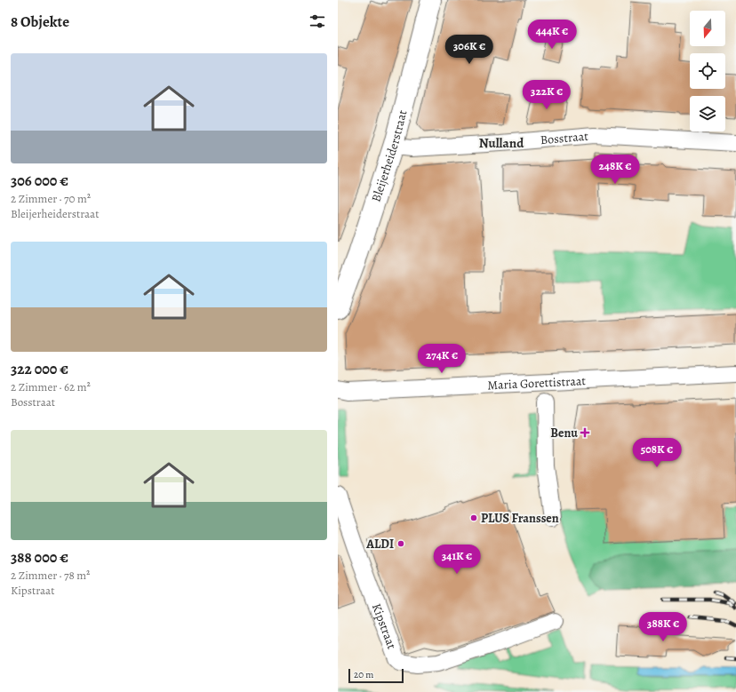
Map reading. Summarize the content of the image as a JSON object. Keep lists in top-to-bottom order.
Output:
{
  "streets": {
    "street": [
      "Bosstraat",
      "Bleijerheiderstraat",
      "Maria Gorettistraat",
      "Kipstraat"
    ]
  },
  "crossings": [
    ["Bosstraat", "Bleijerheiderstraat"]
  ],
  "districts": ["Nulland"],
  "places": {
    "health": ["Benu"],
    "other": ["PLUS Franssen", "ALDI"]
  },
  "scale_bar": "20 m",
  "north": "bottom",
  "page": {
    "heading": "8 Objekte",
    "price": [
      "444K €",
      "306K €",
      "322K €",
      "248K €",
      "274K €",
      "508K €",
      "341K €",
      "388K €"
    ],
    "list": [
      {
        "name": "306 000 €",
        "note": "2 Zimmer · 70 m² · Bleijerheiderstraat"
      },
      {
        "name": "322 000 €",
        "note": "2 Zimmer · 62 m² · Bosstraat"
      },
      {
        "name": "388 000 €",
        "note": "2 Zimmer · 78 m² · Kipstraat"
      }
    ],
    "scale": "20 m"
  }
}
